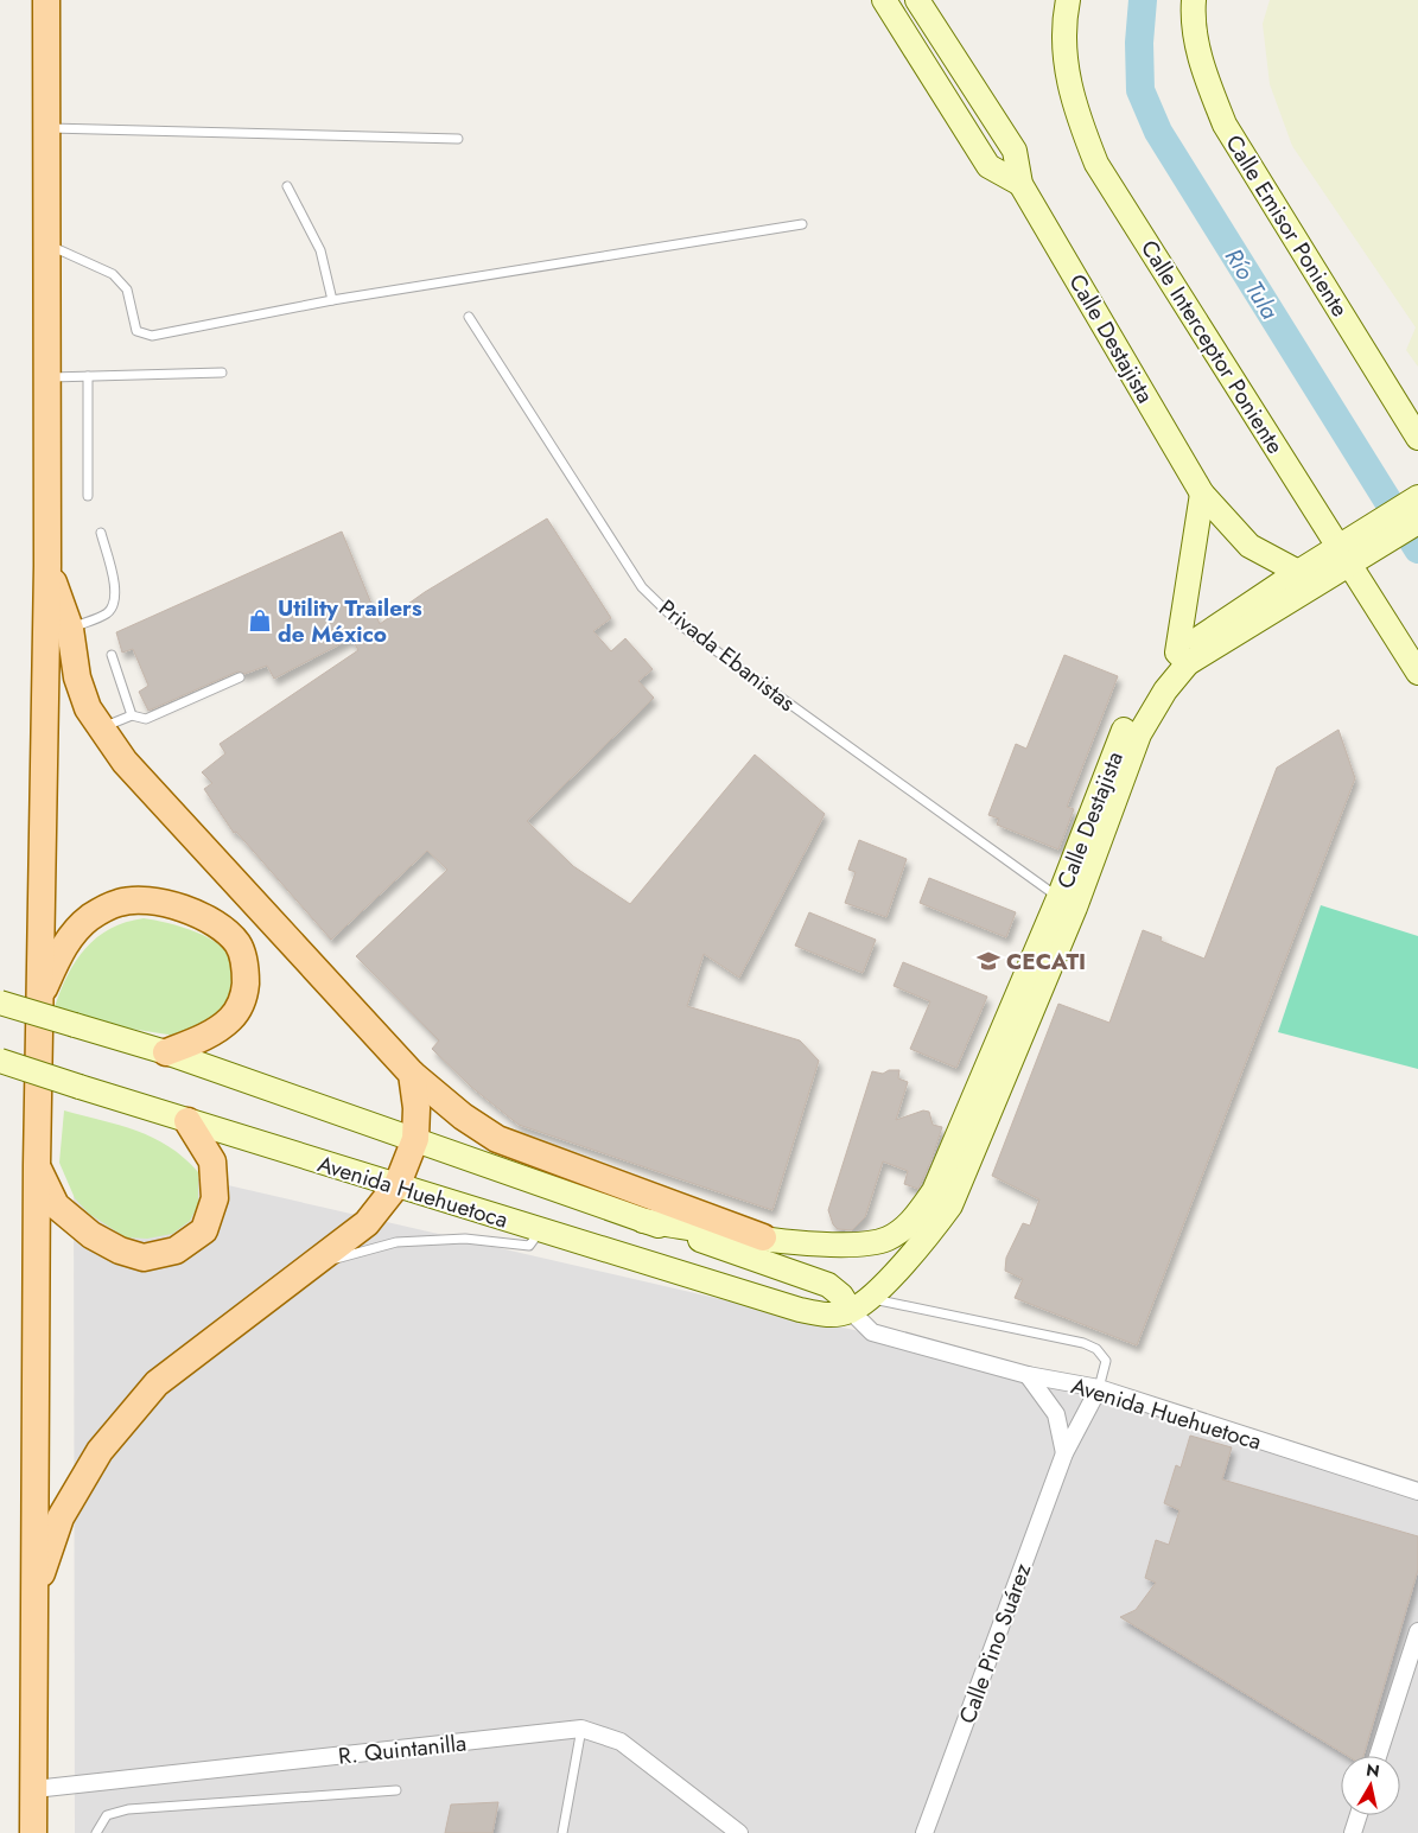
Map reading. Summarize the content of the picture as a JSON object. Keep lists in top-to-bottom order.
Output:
{
  "streets": {
    "main road": [
      "Calle Emisor Poniente",
      "Calle Destajista",
      "Calle Interceptor Poniente",
      "Avenida Huehuetoca"
    ],
    "street": ["Calle Pino Suárez", "R. Quintanilla"],
    "lane": ["Privada Ebanistas"]
  },
  "crossings": [
    ["Calle Destajista", "Privada Ebanistas"],
    ["Avenida Huehuetoca", "Calle Pino Suárez"]
  ],
  "water": ["Río Tula"],
  "places": {
    "shop": ["Utility Trailers de México"],
    "school or university": ["CECATI"]
  },
  "north": "top"
}
